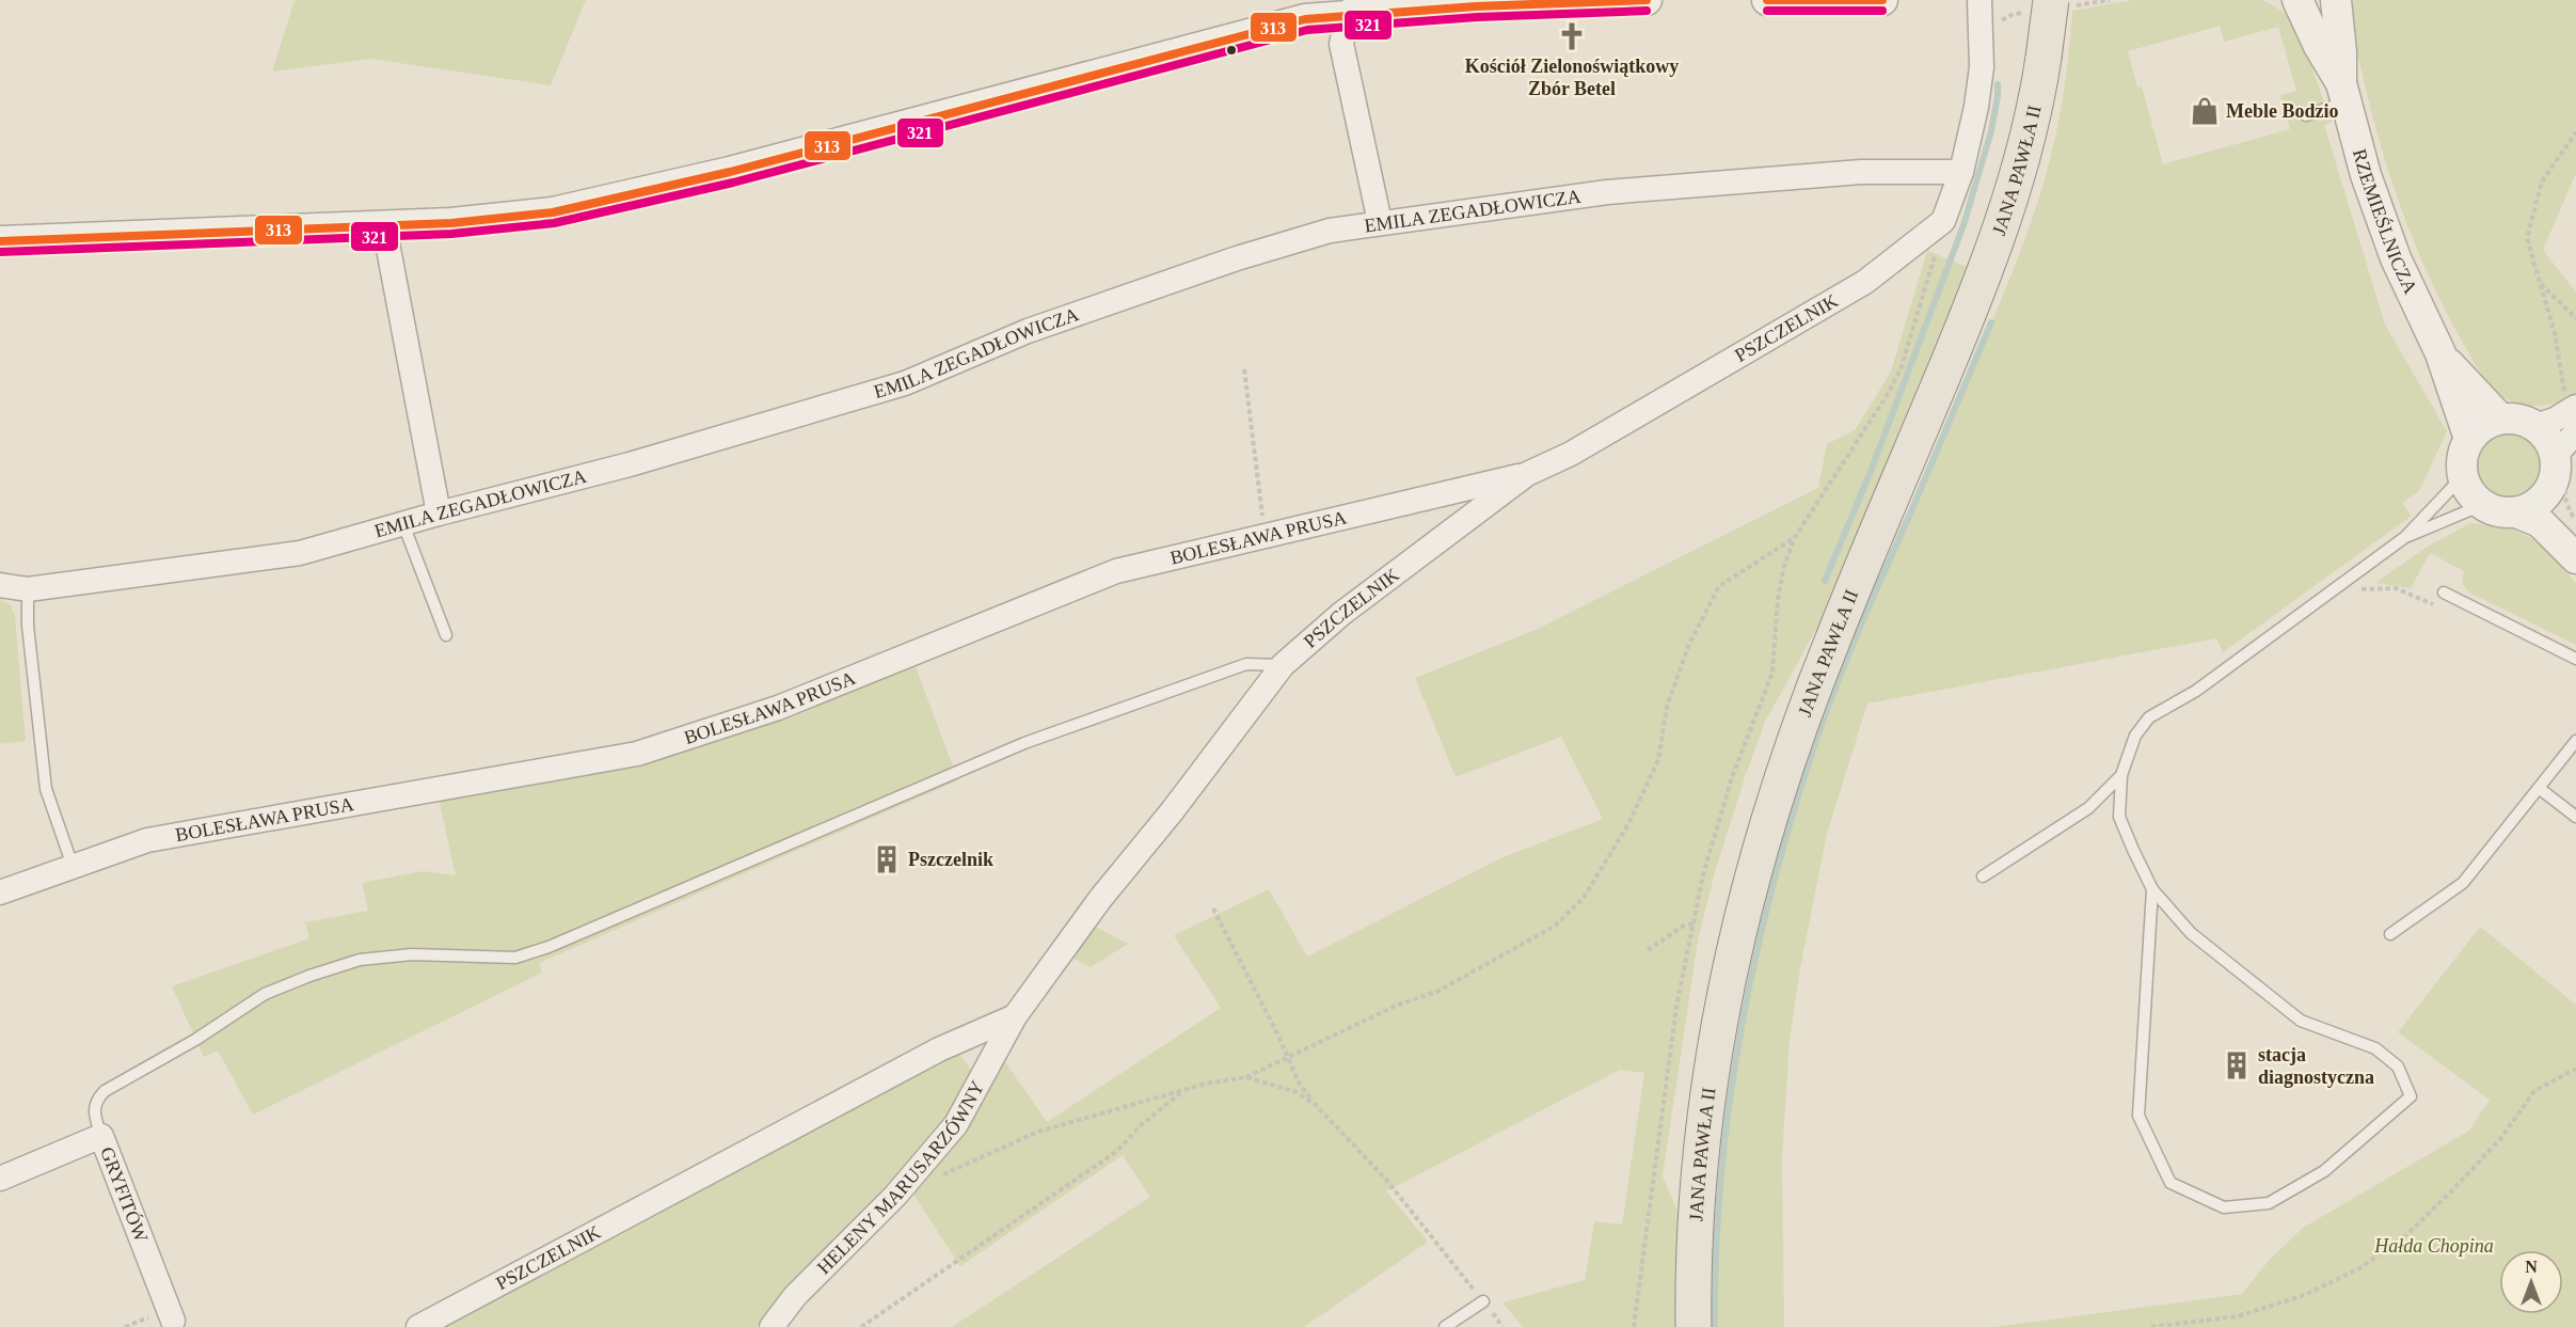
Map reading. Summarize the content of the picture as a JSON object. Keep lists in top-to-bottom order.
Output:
{
  "streets": {
    "main road": ["JANA PAWŁA II"],
    "street": [
      "EMILA ZEGADŁOWICZA",
      "RZEMIEŚLNICZA",
      "PSZCZELNIK",
      "BOLESŁAWA PRUSA",
      "HELENY MARUSARZÓWNY",
      "GRYFITÓW"
    ]
  },
  "crossings": [
    ["EMILA ZEGADŁOWICZA", "PSZCZELNIK"],
    ["PSZCZELNIK", "BOLESŁAWA PRUSA"],
    ["PSZCZELNIK", "HELENY MARUSARZÓWNY"]
  ],
  "parks": ["Hałda Chopina"],
  "places": {
    "church": ["Kościół Zielonoświątkowy Zbór Betel"],
    "shop": ["Meble Bodzio"],
    "building": ["Pszczelnik", "stacja diagnostyczna"]
  },
  "lines": ["transit line 313", "transit line 321"],
  "north": "top"
}
